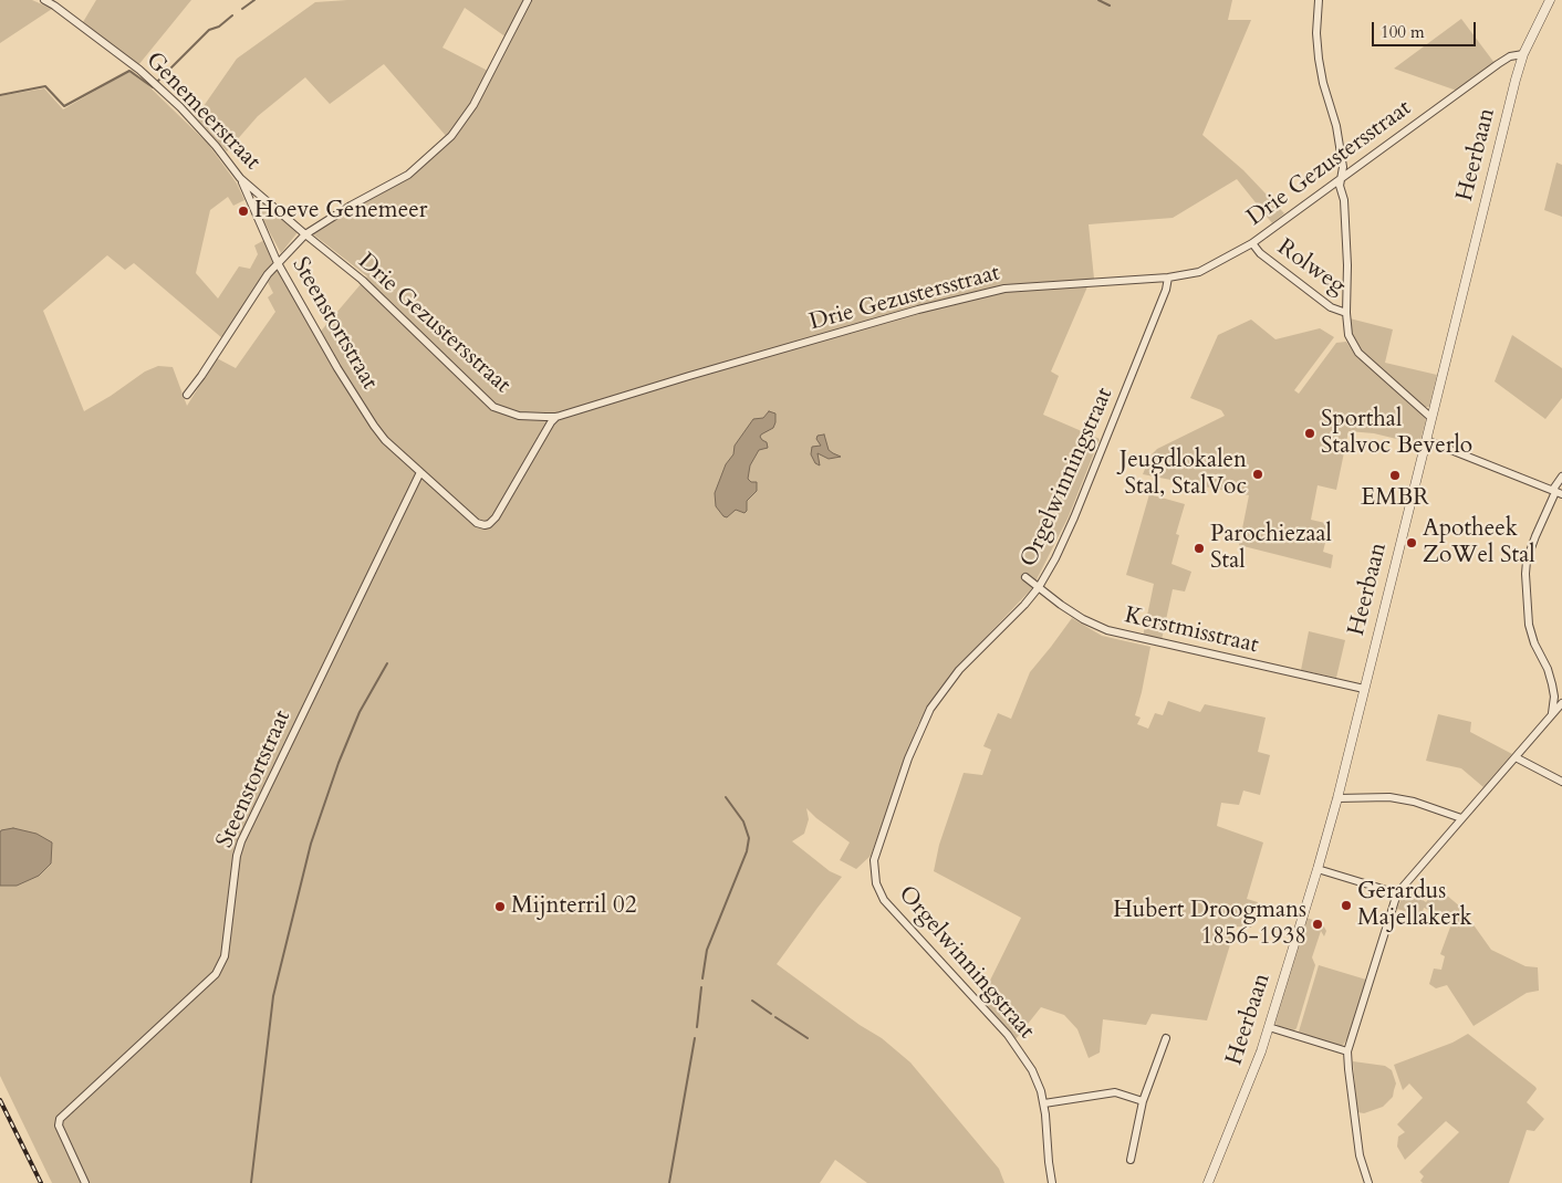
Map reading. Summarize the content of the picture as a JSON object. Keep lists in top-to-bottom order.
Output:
{
  "streets": {
    "street": [
      "Genemeerstraat",
      "Heerbaan",
      "Drie Gezustersstraat",
      "Rolweg",
      "Steenstortstraat",
      "Orgelwinningstraat",
      "Kerstmisstraat"
    ]
  },
  "crossings": [
    ["Genemeerstraat", "Drie Gezustersstraat"],
    ["Genemeerstraat", "Steenstortstraat"],
    ["Heerbaan", "Drie Gezustersstraat"],
    ["Heerbaan", "Rolweg"],
    ["Heerbaan", "Kerstmisstraat"],
    ["Drie Gezustersstraat", "Rolweg"],
    ["Drie Gezustersstraat", "Steenstortstraat"],
    ["Drie Gezustersstraat", "Orgelwinningstraat"],
    ["Orgelwinningstraat", "Kerstmisstraat"]
  ],
  "places": [
    "Hoeve Genemeer",
    "Sporthal Stalvoc Beverlo",
    "Jeugdlokalen Stal, StalVoc",
    "EMBR",
    "Apotheek ZoWel Stal",
    "Parochiezaal Stal",
    "Gerardus Majellakerk",
    "Mijnterril 02",
    "Hubert Droogmans 1856-1938"
  ],
  "scale_bar": "100 m"
}
